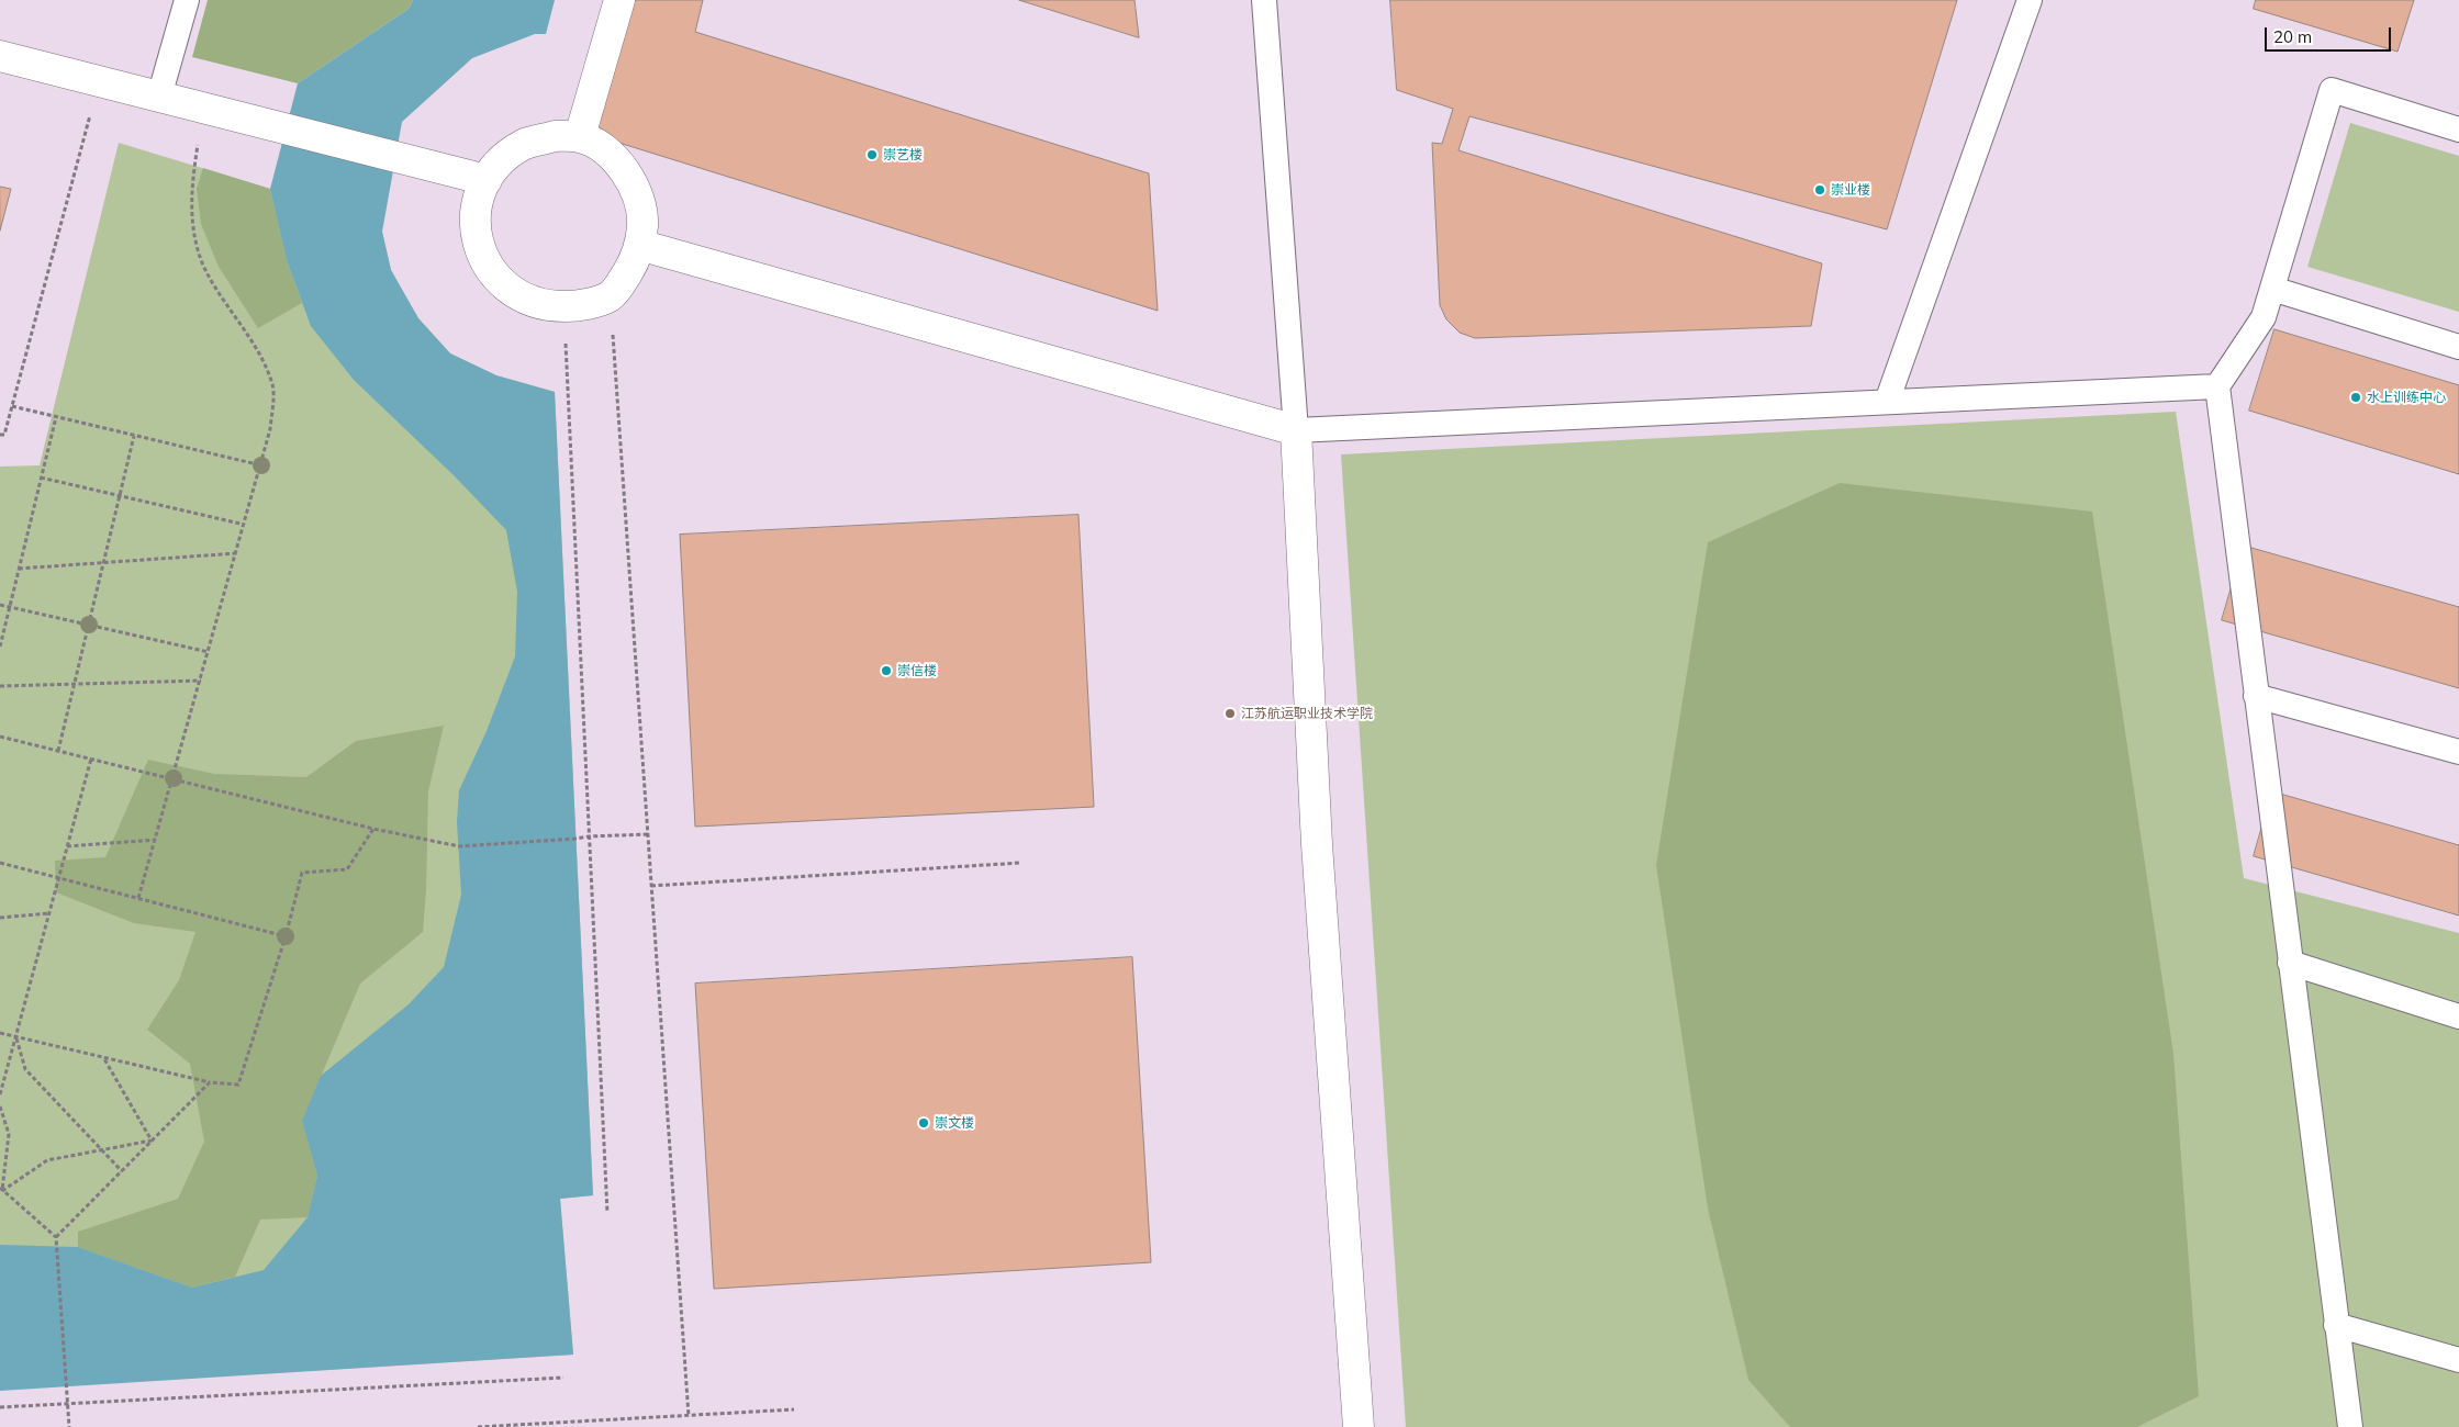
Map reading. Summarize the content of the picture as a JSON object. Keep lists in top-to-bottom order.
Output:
{
  "places": [
    "崇艺楼",
    "崇业楼",
    "水上训练中心",
    "崇信楼",
    "江苏航运职业技术学院",
    "崇文楼"
  ],
  "scale_bar": "20 m"
}
